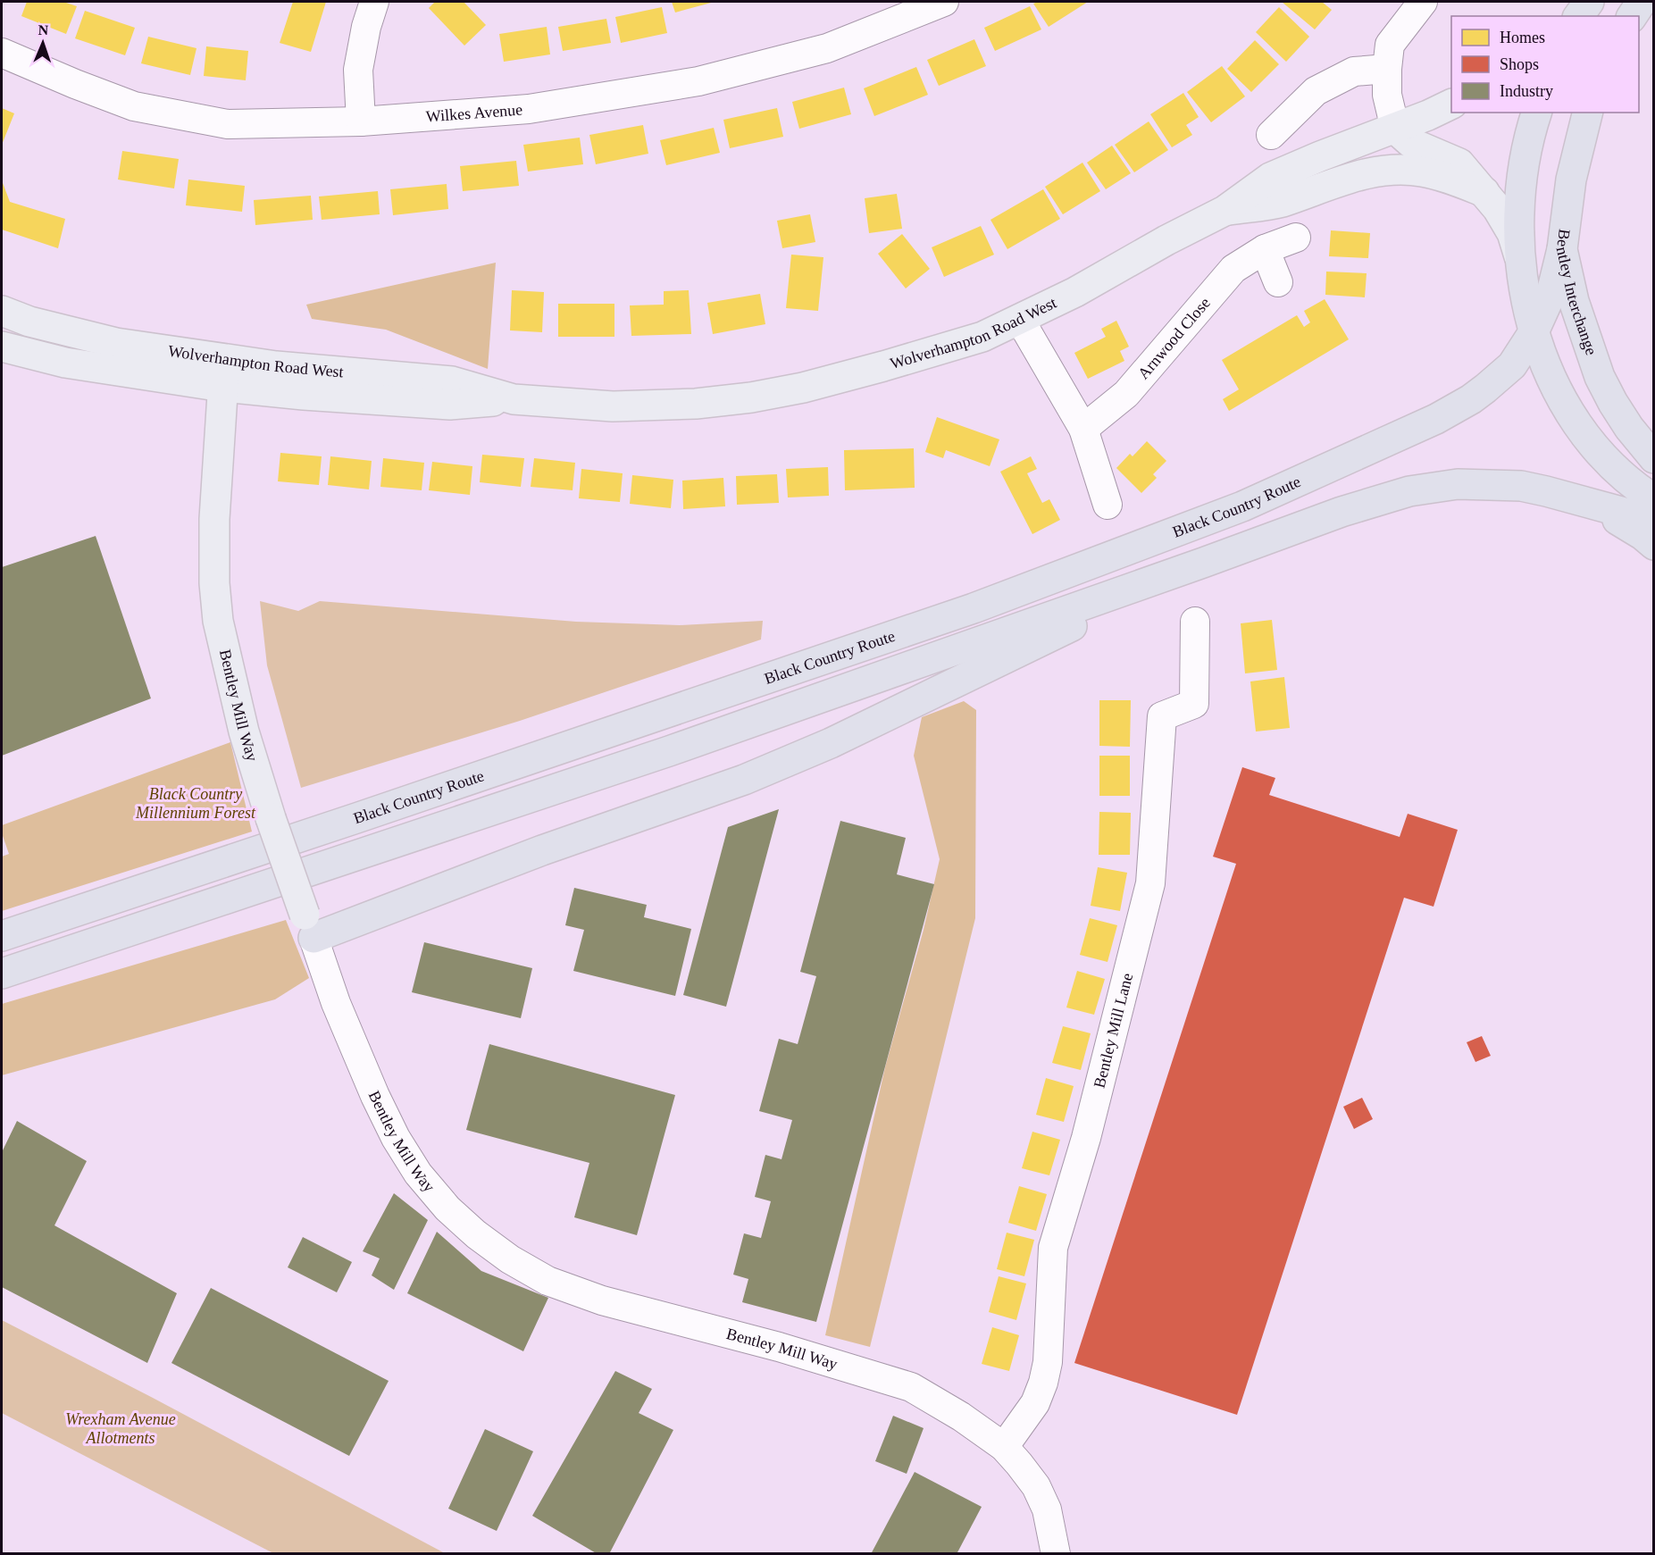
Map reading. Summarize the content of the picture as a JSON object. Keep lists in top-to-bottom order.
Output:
{
  "streets": {
    "highway": ["Bentley Interchange", "Black Country Route"],
    "main road": ["Wolverhampton Road West", "Bentley Mill Way"],
    "street": ["Wilkes Avenue", "Arnwood Close", "Bentley Mill Lane"]
  },
  "crossings": [
    ["Bentley Interchange", "Black Country Route"],
    ["Wolverhampton Road West", "Bentley Mill Way"],
    ["Bentley Mill Way", "Bentley Mill Lane"]
  ],
  "parks": ["Black Country Millennium Forest", "Wrexham Avenue Allotments"],
  "legend": ["Homes", "Shops", "Industry"],
  "north": "top"
}
